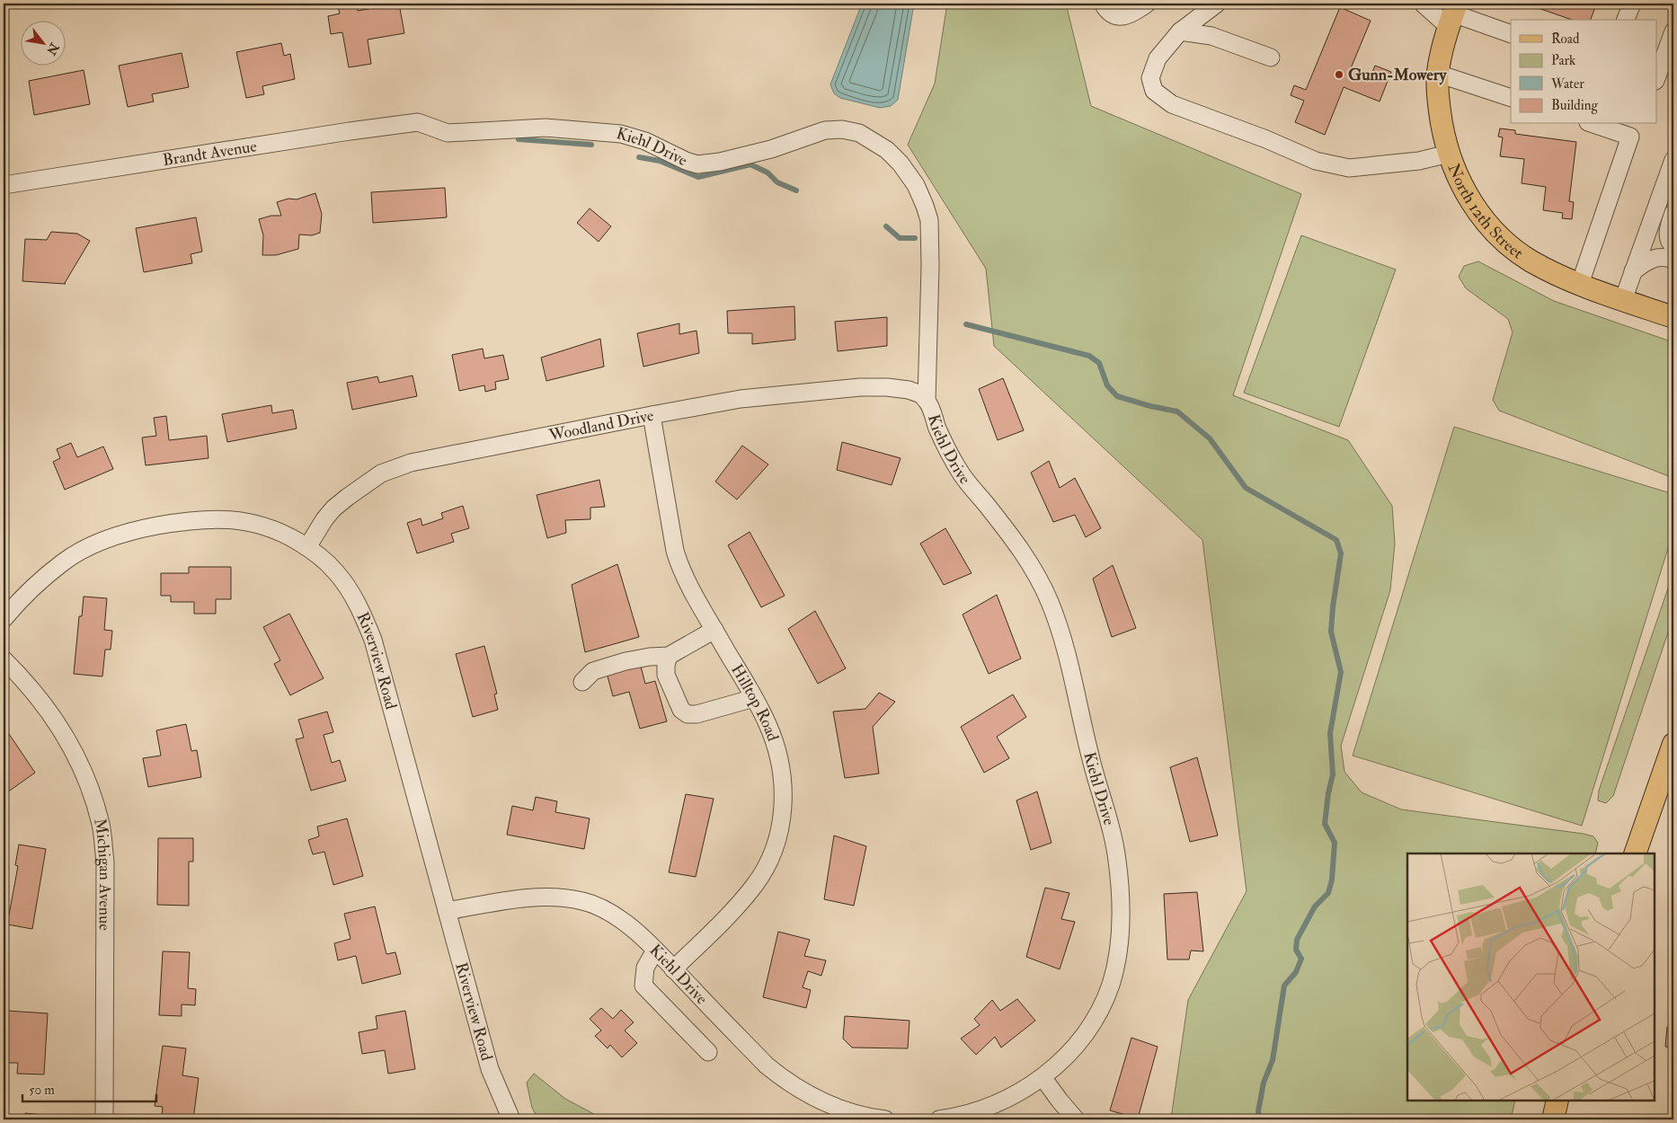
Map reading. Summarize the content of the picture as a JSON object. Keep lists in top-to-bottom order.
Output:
{
  "streets": {
    "main road": ["North 12th Street"],
    "street": [
      "Kiehl Drive",
      "Brandt Avenue",
      "Woodland Drive",
      "Riverview Road",
      "Hilltop Road",
      "Michigan Avenue"
    ]
  },
  "crossings": [
    ["Kiehl Drive", "Brandt Avenue"],
    ["Kiehl Drive", "Woodland Drive"],
    ["Kiehl Drive", "Riverview Road"],
    ["Kiehl Drive", "Hilltop Road"],
    ["Woodland Drive", "Riverview Road"],
    ["Woodland Drive", "Hilltop Road"]
  ],
  "places": ["Gunn-Mowery"],
  "legend": [
    "Road",
    "Park",
    "Water",
    "Building"
  ],
  "scale_bar": "50 m",
  "north": "bottom right"
}
